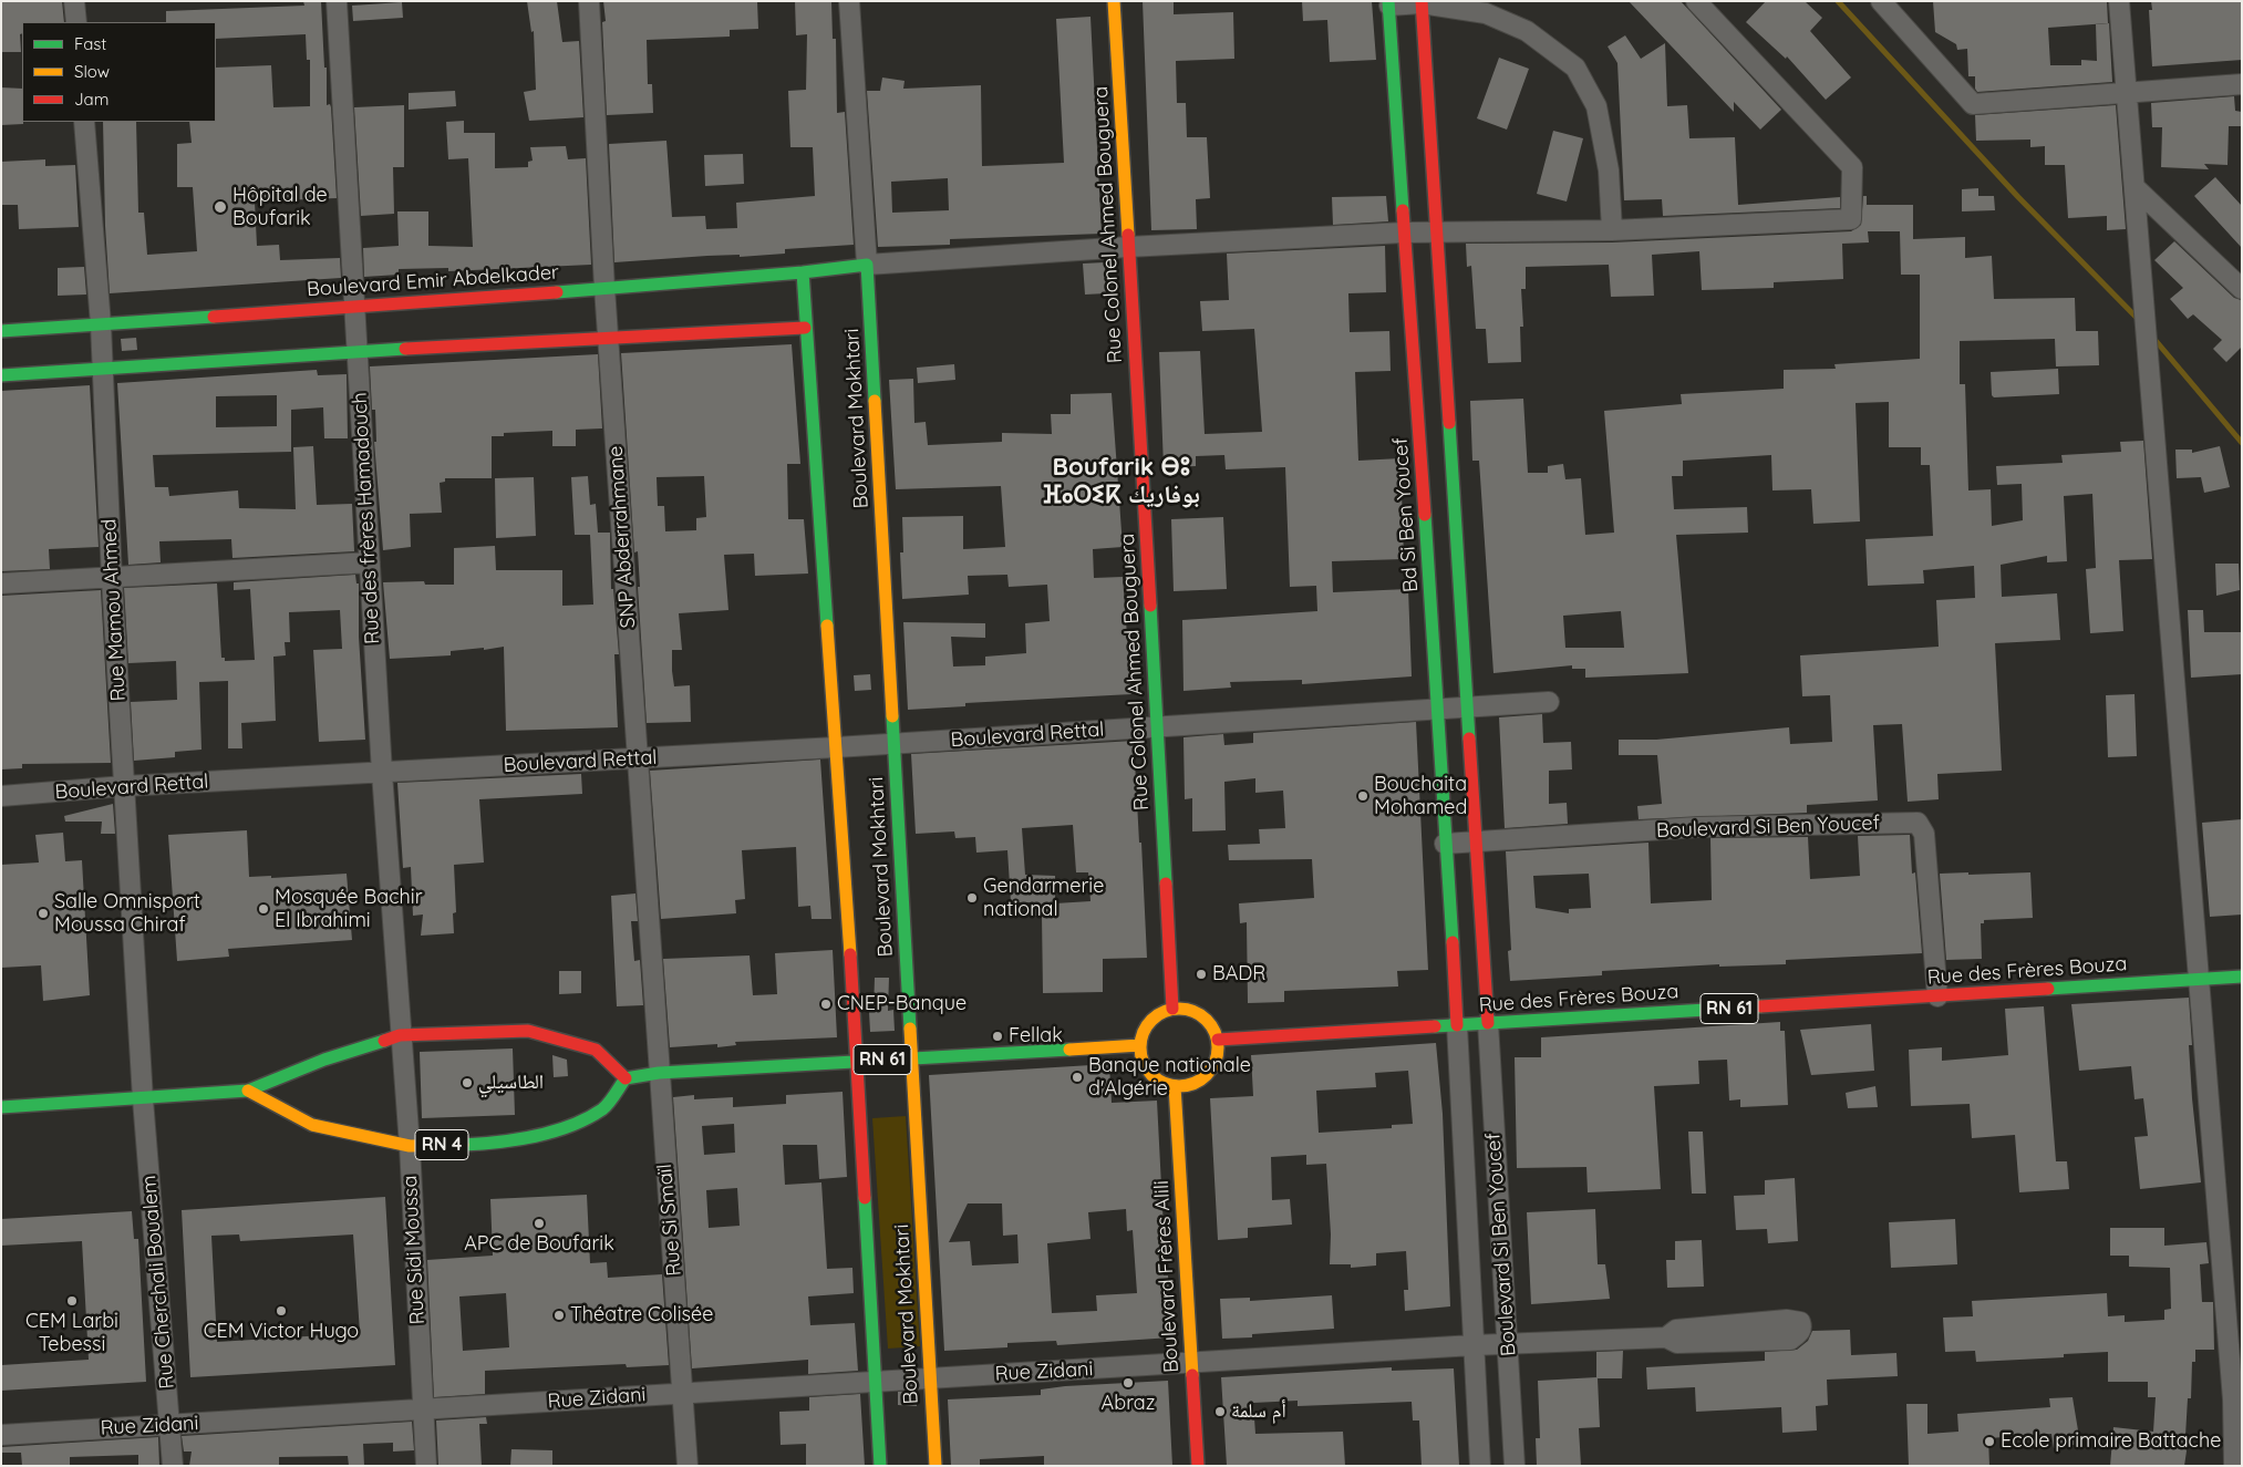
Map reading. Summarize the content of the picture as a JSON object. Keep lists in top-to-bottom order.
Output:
{
  "streets": {
    "street": [
      "Rue Colonel Ahmed Bouguera",
      "Boulevard Emir Abdelkader",
      "Boulevard Mokhtari",
      "Bd Si Ben Youcef",
      "Rue des frères Hamadouch",
      "SNP Abderrahmane",
      "Rue Mamou Ahmed",
      "Boulevard Rettal",
      "Boulevard Si Ben Youcef",
      "Rue des Frères Bouza",
      "RN 61",
      "RN 4",
      "Rue Si Smaïl",
      "Rue Sidi Moussa",
      "Boulevard Frères Alili",
      "Rue Cherchali Boualem",
      "Rue Zidani"
    ]
  },
  "crossings": [
    ["Rue Colonel Ahmed Bouguera", "Boulevard Rettal"],
    ["Rue Colonel Ahmed Bouguera", "Rue des Frères Bouza"],
    ["Rue Colonel Ahmed Bouguera", "RN 61"],
    ["Rue Colonel Ahmed Bouguera", "Boulevard Frères Alili"],
    ["Boulevard Emir Abdelkader", "Boulevard Mokhtari"],
    ["Boulevard Emir Abdelkader", "Rue des frères Hamadouch"],
    ["Boulevard Emir Abdelkader", "SNP Abderrahmane"],
    ["Boulevard Emir Abdelkader", "Rue Mamou Ahmed"],
    ["Boulevard Mokhtari", "Boulevard Rettal"],
    ["Boulevard Mokhtari", "RN 61"],
    ["Boulevard Mokhtari", "Rue Zidani"],
    ["Bd Si Ben Youcef", "Boulevard Rettal"],
    ["Bd Si Ben Youcef", "Boulevard Si Ben Youcef"],
    ["Bd Si Ben Youcef", "Rue des Frères Bouza"],
    ["Rue des frères Hamadouch", "Boulevard Rettal"],
    ["Rue des frères Hamadouch", "Rue Sidi Moussa"],
    ["SNP Abderrahmane", "Boulevard Rettal"],
    ["SNP Abderrahmane", "RN 61"],
    ["SNP Abderrahmane", "Rue Si Smaïl"],
    ["Rue Mamou Ahmed", "Boulevard Rettal"],
    ["Rue Mamou Ahmed", "Rue Cherchali Boualem"],
    ["Boulevard Si Ben Youcef", "Rue des Frères Bouza"],
    ["Boulevard Si Ben Youcef", "Rue Zidani"],
    ["Rue des Frères Bouza", "RN 61"],
    ["Rue des Frères Bouza", "Boulevard Frères Alili"],
    ["RN 61", "RN 4"],
    ["RN 61", "Rue Si Smaïl"],
    ["RN 61", "Boulevard Frères Alili"],
    ["RN 4", "Rue Sidi Moussa"],
    ["Rue Si Smaïl", "Rue Zidani"],
    ["Rue Sidi Moussa", "Rue Zidani"],
    ["Boulevard Frères Alili", "Rue Zidani"],
    ["Rue Cherchali Boualem", "Rue Zidani"]
  ],
  "districts": ["Boufarik ⴱⵓ ⴼⴰⵔⵉⴽ بوفاريك"],
  "places": [
    "Hôpital de Boufarik",
    "Bouchaita Mohamed",
    "Gendarmerie national",
    "Mosquée Bachir El Ibrahimi",
    "Salle Omnisport Moussa Chiraf",
    "BADR",
    "CNEP-Banque",
    "Fellak",
    "Banque nationale d'Algérie",
    "الطاسيلي",
    "APC de Boufarik",
    "CEM Larbi Tebessi",
    "CEM Victor Hugo",
    "Théatre Colisée",
    "Abraz",
    "أم سلمة",
    "Ecole primaire Battache"
  ],
  "legend": ["Fast", "Slow", "Jam"]
}
